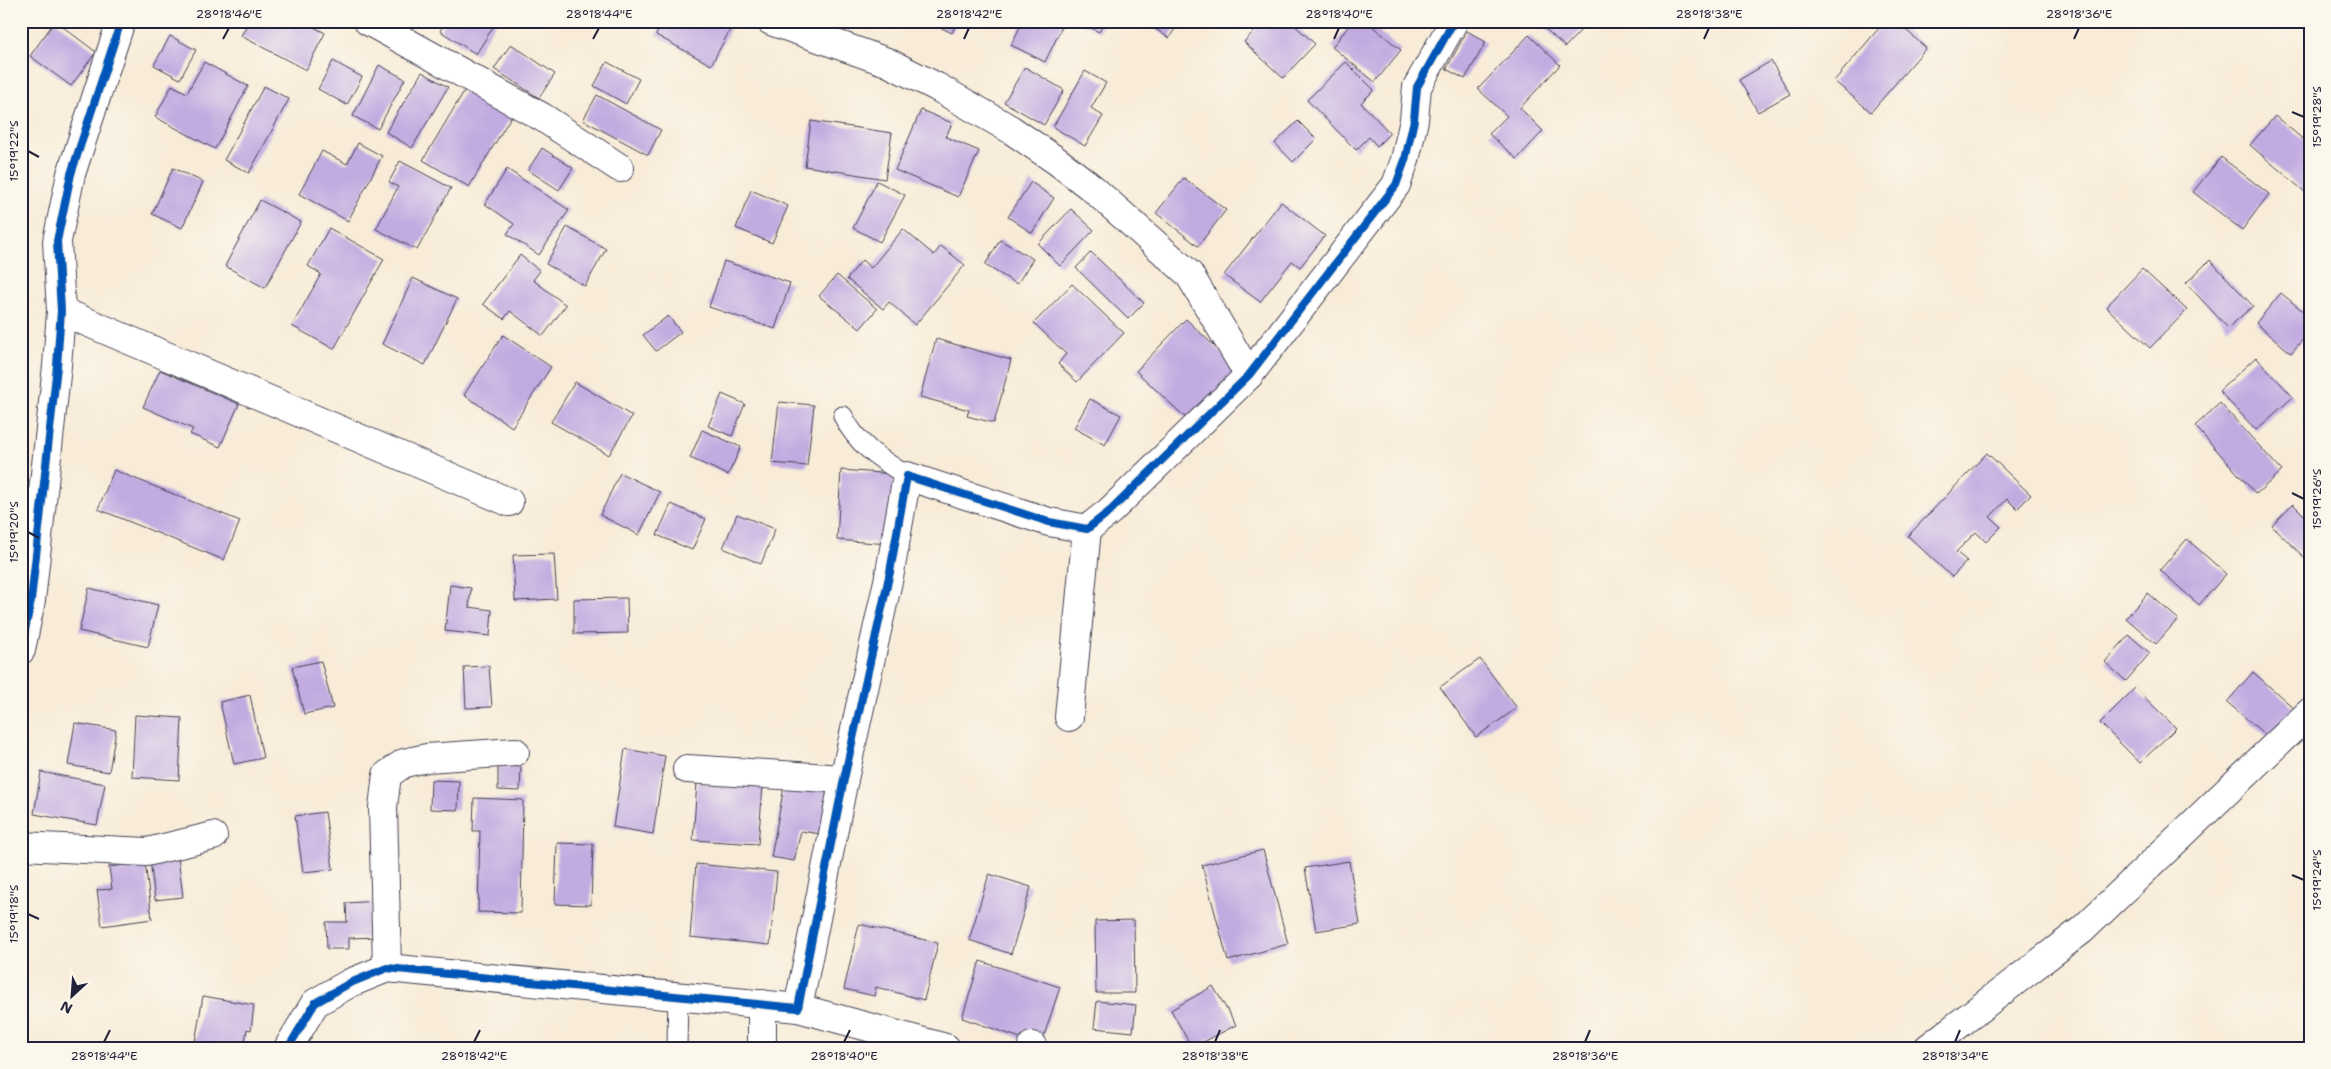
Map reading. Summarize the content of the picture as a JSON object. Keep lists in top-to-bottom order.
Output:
{
  "north": "bottom left",
  "coordinates": [
    "28°18'46\"E",
    "28°18'44\"E",
    "28°18'42\"E",
    "28°18'40\"E",
    "28°18'38\"E",
    "28°18'36\"E",
    "15°19'28\"S",
    "15°19'22\"S",
    "15°19'26\"S",
    "15°19'20\"S",
    "15°19'24\"S",
    "15°19'18\"S",
    "28°18'34\"E"
  ]
}
